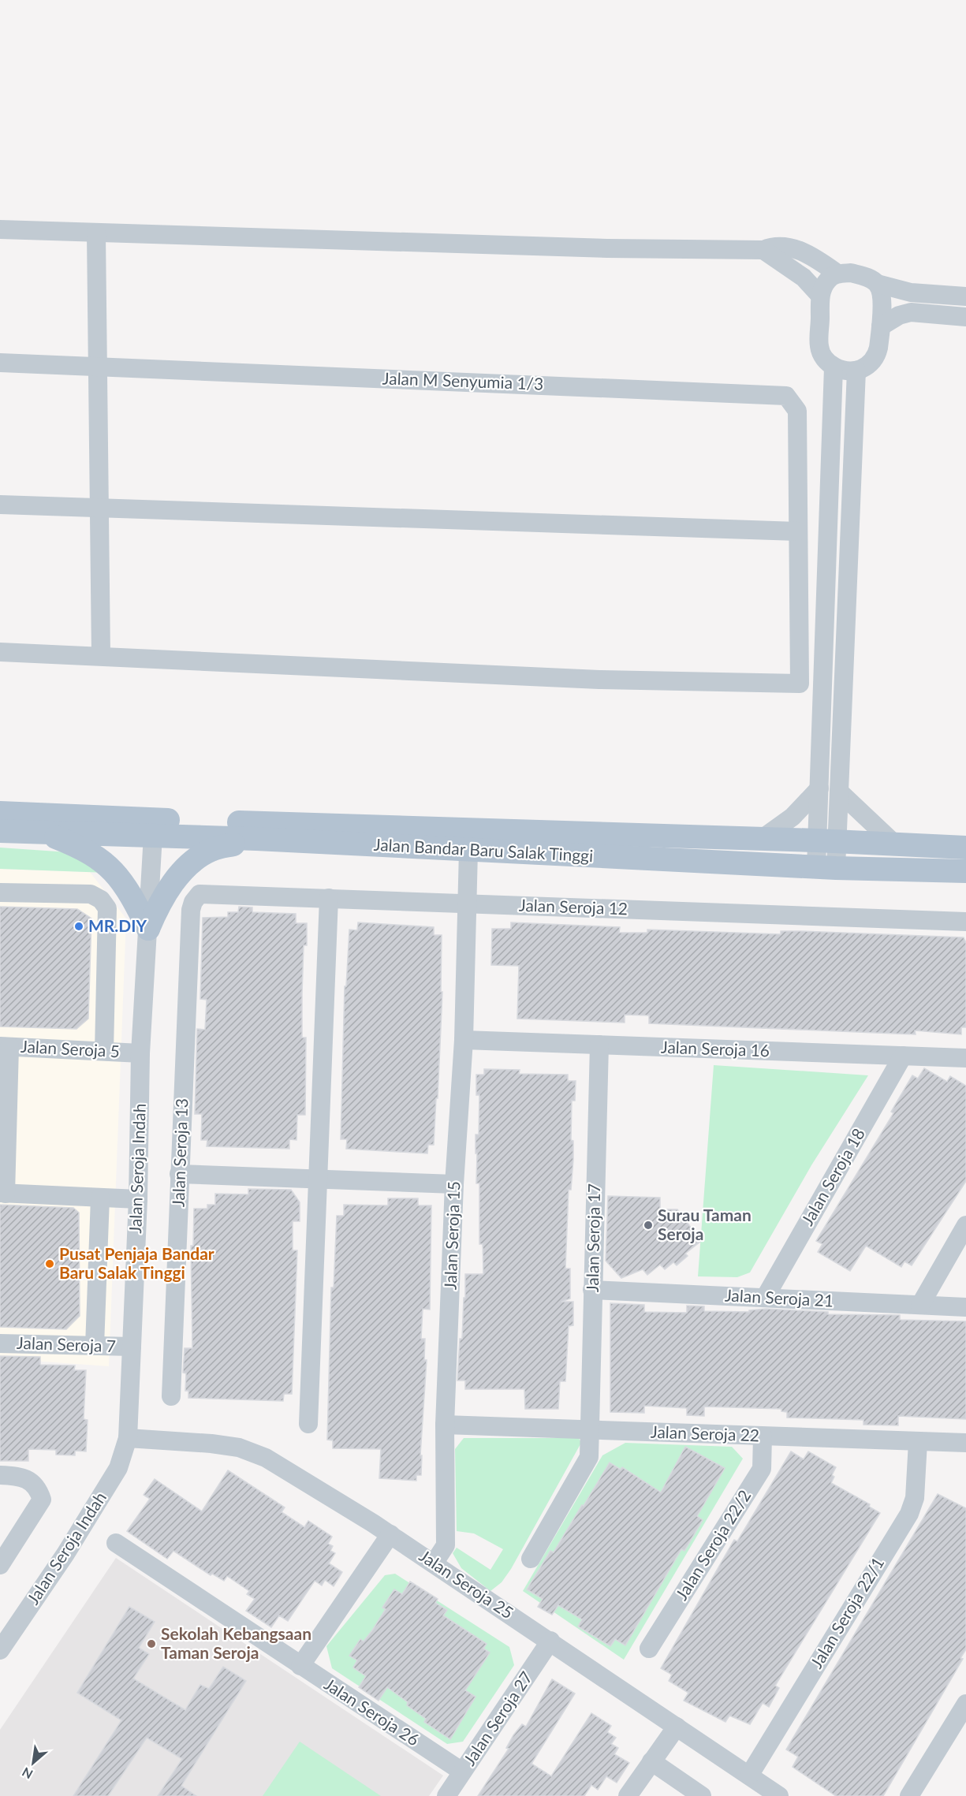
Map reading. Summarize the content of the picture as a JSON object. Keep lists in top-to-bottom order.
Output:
{
  "streets": {
    "main road": ["Jalan Bandar Baru Salak Tinggi"],
    "street": [
      "Jalan M Senyumia 1/3",
      "Jalan Seroja 12",
      "Jalan Seroja 5",
      "Jalan Seroja 16",
      "Jalan Seroja 13",
      "Jalan Seroja Indah",
      "Jalan Seroja 18",
      "Jalan Seroja 15",
      "Jalan Seroja 17",
      "Jalan Seroja 21",
      "Jalan Seroja 7",
      "Jalan Seroja 22",
      "Jalan Seroja 22/2",
      "Jalan Seroja 25",
      "Jalan Seroja 22/1",
      "Jalan Seroja 26",
      "Jalan Seroja 27"
    ]
  },
  "crossings": [
    ["Jalan Bandar Baru Salak Tinggi", "Jalan Seroja Indah"],
    ["Jalan Bandar Baru Salak Tinggi", "Jalan Seroja 15"],
    ["Jalan Seroja 12", "Jalan Seroja 13"],
    ["Jalan Seroja 12", "Jalan Seroja 15"],
    ["Jalan Seroja 5", "Jalan Seroja Indah"],
    ["Jalan Seroja 16", "Jalan Seroja 18"],
    ["Jalan Seroja 16", "Jalan Seroja 15"],
    ["Jalan Seroja 16", "Jalan Seroja 17"],
    ["Jalan Seroja Indah", "Jalan Seroja 7"],
    ["Jalan Seroja Indah", "Jalan Seroja 25"],
    ["Jalan Seroja 18", "Jalan Seroja 21"],
    ["Jalan Seroja 15", "Jalan Seroja 22"],
    ["Jalan Seroja 15", "Jalan Seroja 25"],
    ["Jalan Seroja 17", "Jalan Seroja 21"],
    ["Jalan Seroja 17", "Jalan Seroja 22"],
    ["Jalan Seroja 22", "Jalan Seroja 22/2"],
    ["Jalan Seroja 22", "Jalan Seroja 22/1"],
    ["Jalan Seroja 25", "Jalan Seroja 22/1"],
    ["Jalan Seroja 25", "Jalan Seroja 27"],
    ["Jalan Seroja 26", "Jalan Seroja 27"]
  ],
  "places": [
    "MR.DIY",
    "Surau Taman Seroja",
    "Pusat Penjaja Bandar Baru Salak Tinggi",
    "Sekolah Kebangsaan Taman Seroja"
  ],
  "north": "bottom left"
}
